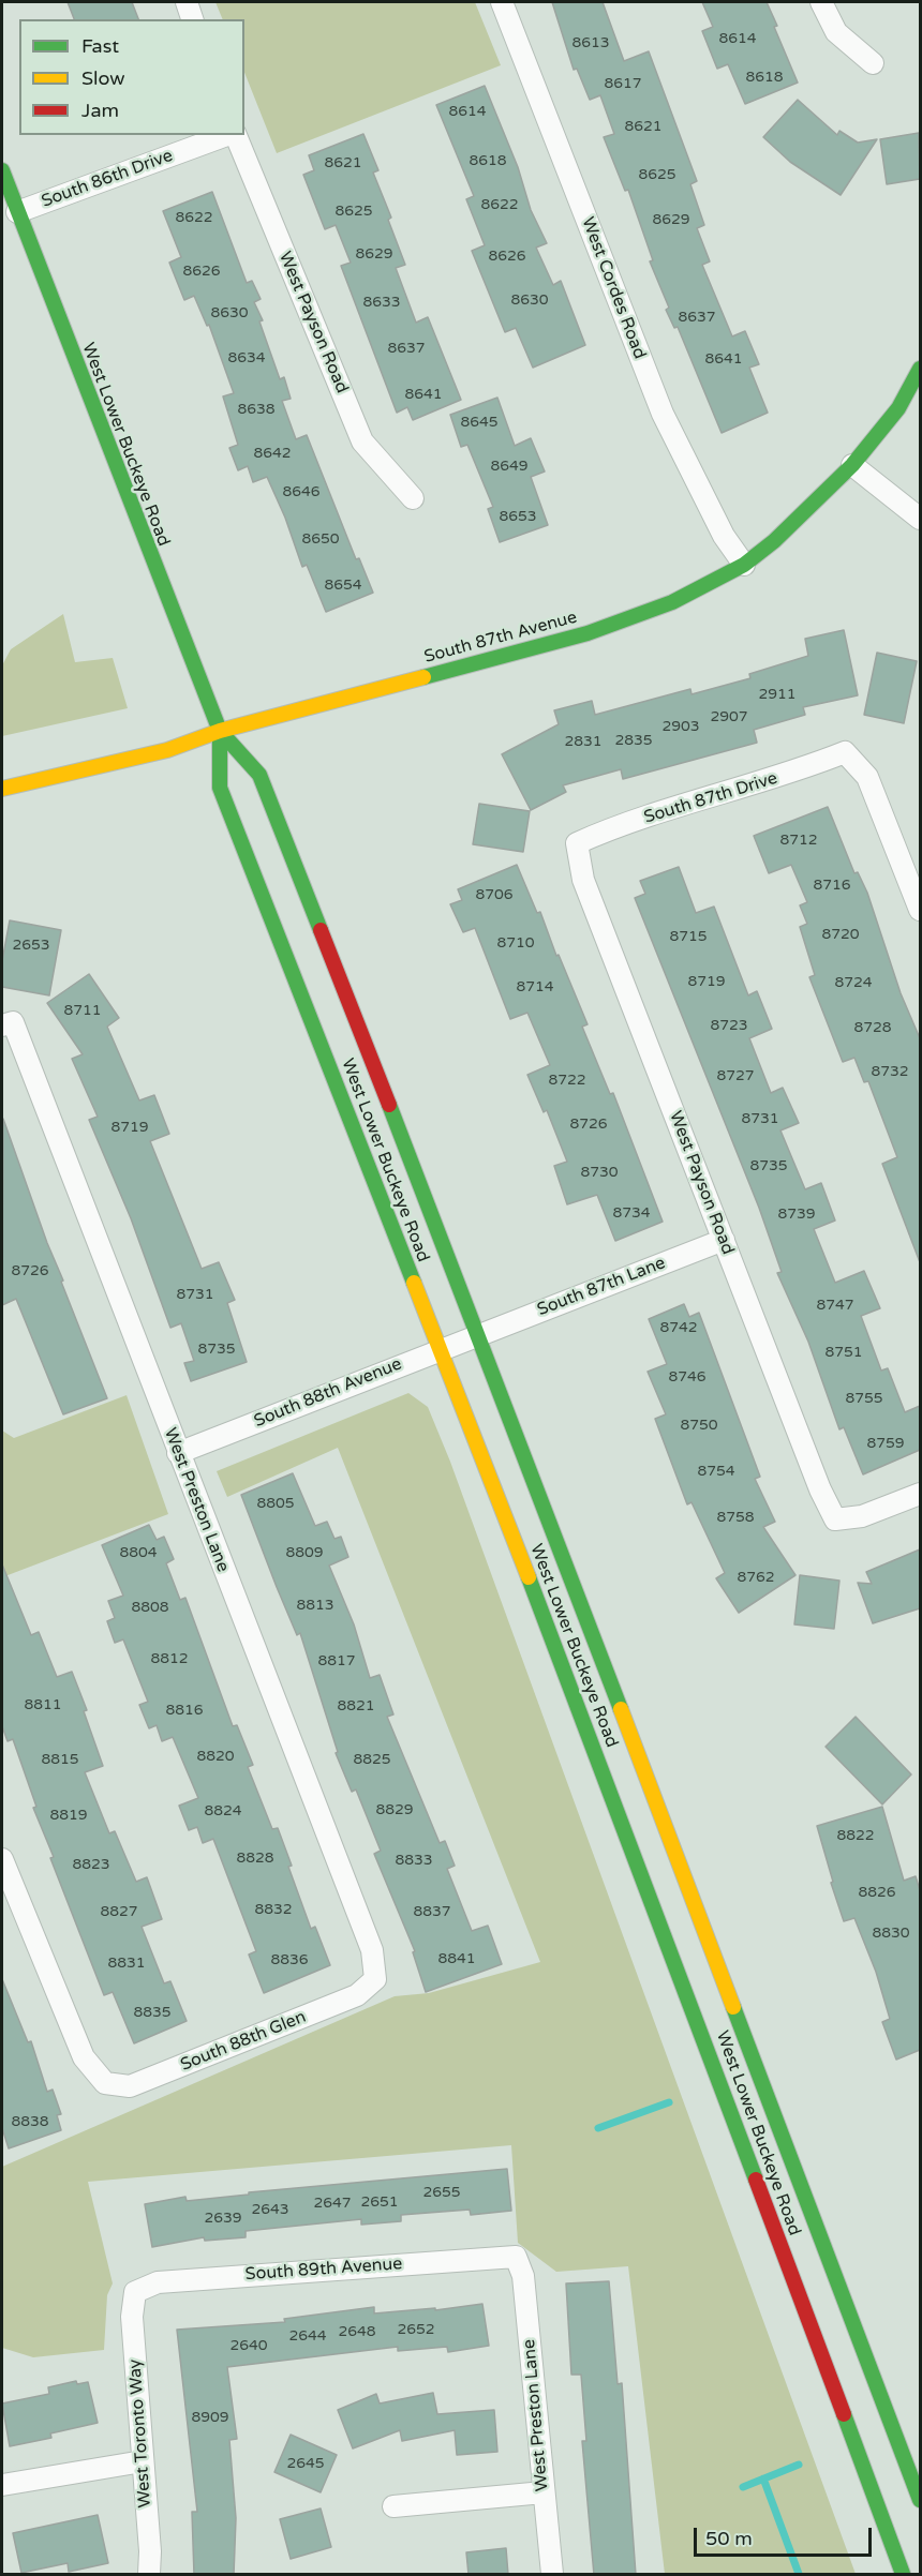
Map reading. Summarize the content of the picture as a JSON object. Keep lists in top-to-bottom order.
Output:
{
  "streets": {
    "main road": ["West Lower Buckeye Road", "South 87th Avenue"],
    "street": [
      "South 86th Drive",
      "West Cordes Road",
      "West Payson Road",
      "South 87th Drive",
      "South 87th Lane",
      "South 88th Avenue",
      "West Preston Lane",
      "South 88th Glen",
      "South 89th Avenue",
      "West Toronto Way"
    ]
  },
  "crossings": [
    ["South 86th Drive", "West Lower Buckeye Road"],
    ["West Cordes Road", "South 87th Avenue"],
    ["West Payson Road", "South 87th Drive"],
    ["West Payson Road", "South 87th Lane"],
    ["West Lower Buckeye Road", "South 87th Avenue"],
    ["West Lower Buckeye Road", "South 87th Lane"],
    ["West Lower Buckeye Road", "South 88th Avenue"],
    ["South 87th Lane", "South 88th Avenue"],
    ["South 88th Avenue", "West Preston Lane"],
    ["West Preston Lane", "South 88th Glen"],
    ["West Preston Lane", "South 89th Avenue"],
    ["South 89th Avenue", "West Toronto Way"]
  ],
  "house_numbers": [
    "8614",
    "8613",
    "8618",
    "8617",
    "8614",
    "8621",
    "8618",
    "8621",
    "8625",
    "8622",
    "8625",
    "8622",
    "8629",
    "8629",
    "8626",
    "8626",
    "8630",
    "8633",
    "8630",
    "8637",
    "8637",
    "8634",
    "8641",
    "8641",
    "8638",
    "8645",
    "8642",
    "8649",
    "8646",
    "8653",
    "8650",
    "8654",
    "2911",
    "2907",
    "2903",
    "2835",
    "2831",
    "8712",
    "8716",
    "8706",
    "8720",
    "8715",
    "8710",
    "2653",
    "8719",
    "8724",
    "8714",
    "8711",
    "8723",
    "8728",
    "8732",
    "8727",
    "8722",
    "8731",
    "8726",
    "8719",
    "8735",
    "8730",
    "8734",
    "8739",
    "8726",
    "8731",
    "8747",
    "8742",
    "8735",
    "8751",
    "8746",
    "8755",
    "8750",
    "8759",
    "8754",
    "8805",
    "8758",
    "8804",
    "8809",
    "8762",
    "8813",
    "8808",
    "8812",
    "8817",
    "8811",
    "8821",
    "8816",
    "8820",
    "8815",
    "8825",
    "8829",
    "8824",
    "8819",
    "8822",
    "8828",
    "8833",
    "8823",
    "8826",
    "8832",
    "8827",
    "8837",
    "8830",
    "8841",
    "8836",
    "8831",
    "8835",
    "8838",
    "2655",
    "2651",
    "2647",
    "2643",
    "2639",
    "2652",
    "2648",
    "2644",
    "2640",
    "8909",
    "2645"
  ],
  "legend": ["Fast", "Slow", "Jam"],
  "scale_bar": "50 m"
}
